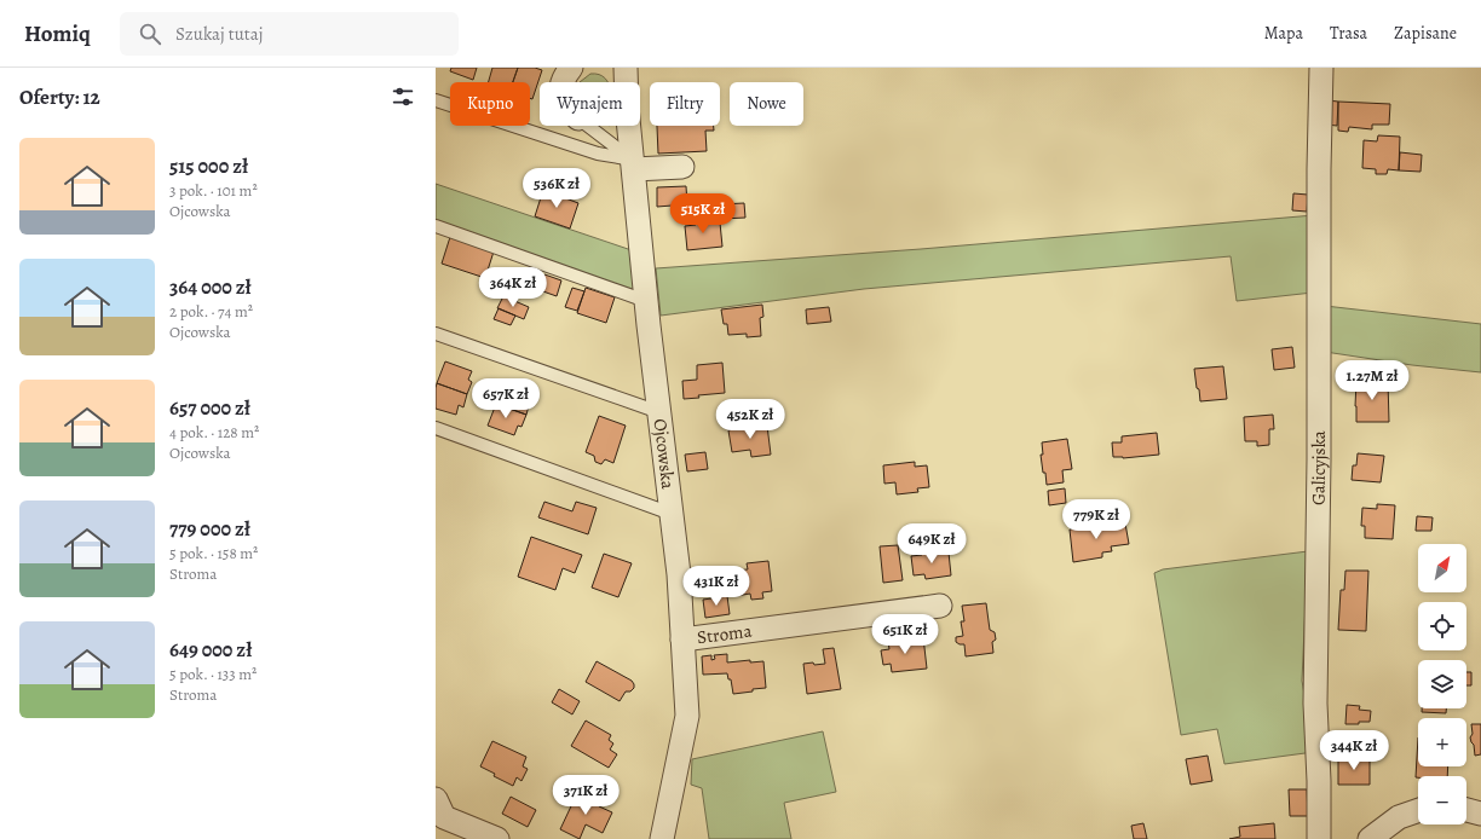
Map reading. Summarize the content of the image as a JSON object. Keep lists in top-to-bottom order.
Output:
{
  "streets": {
    "street": ["Ojcowska", "Galicyjska", "Stroma"]
  },
  "crossings": [
    ["Ojcowska", "Stroma"]
  ],
  "north": "top right",
  "page": {
    "header": "Homiq",
    "search": "Szukaj tutaj",
    "nav": ["Mapa", "Trasa", "Zapisane"],
    "heading": "Oferty: 12",
    "chip": [
      "Kupno",
      "Wynajem",
      "Filtry",
      "Nowe"
    ],
    "list": [
      {
        "name": "515 000 zł",
        "note": "3 pok. · 101 m² · Ojcowska"
      },
      {
        "name": "364 000 zł",
        "note": "2 pok. · 74 m² · Ojcowska"
      },
      {
        "name": "657 000 zł",
        "note": "4 pok. · 128 m² · Ojcowska"
      },
      {
        "name": "779 000 zł",
        "note": "5 pok. · 158 m² · Stroma"
      },
      {
        "name": "649 000 zł",
        "note": "5 pok. · 133 m² · Stroma"
      }
    ],
    "price": [
      "536K zł",
      "515K zł",
      "364K zł",
      "1.27M zł",
      "657K zł",
      "452K zł",
      "779K zł",
      "649K zł",
      "431K zł",
      "651K zł",
      "344K zł",
      "371K zł"
    ],
    "map_buttons": ["+", "−"]
  }
}
